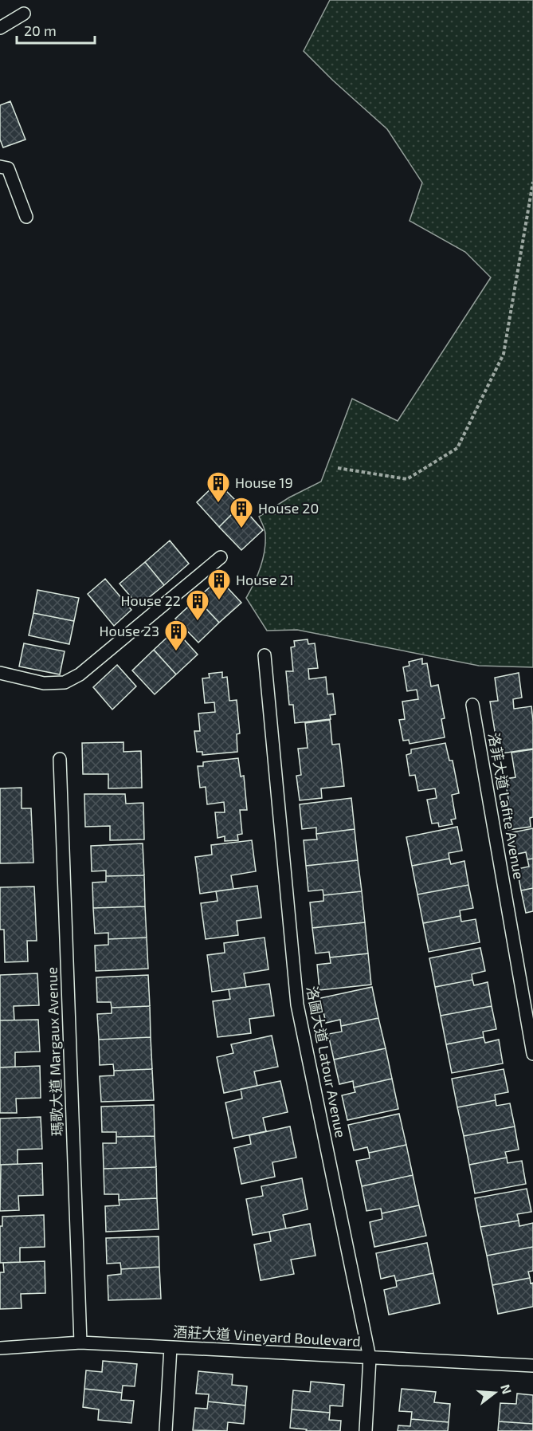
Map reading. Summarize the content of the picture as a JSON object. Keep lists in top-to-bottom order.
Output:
{
  "streets": {
    "lane": [
      "洛菲大道 Lafite Avenue",
      "瑪歌大道 Margaux Avenue",
      "洛圖大道 Latour Avenue",
      "酒莊大道 Vineyard Boulevard"
    ]
  },
  "crossings": [
    ["瑪歌大道 Margaux Avenue", "酒莊大道 Vineyard Boulevard"],
    ["洛圖大道 Latour Avenue", "酒莊大道 Vineyard Boulevard"]
  ],
  "places": {
    "building": [
      "House 19",
      "House 20",
      "House 21",
      "House 22",
      "House 23"
    ]
  },
  "scale_bar": "20 m",
  "north": "right"
}
